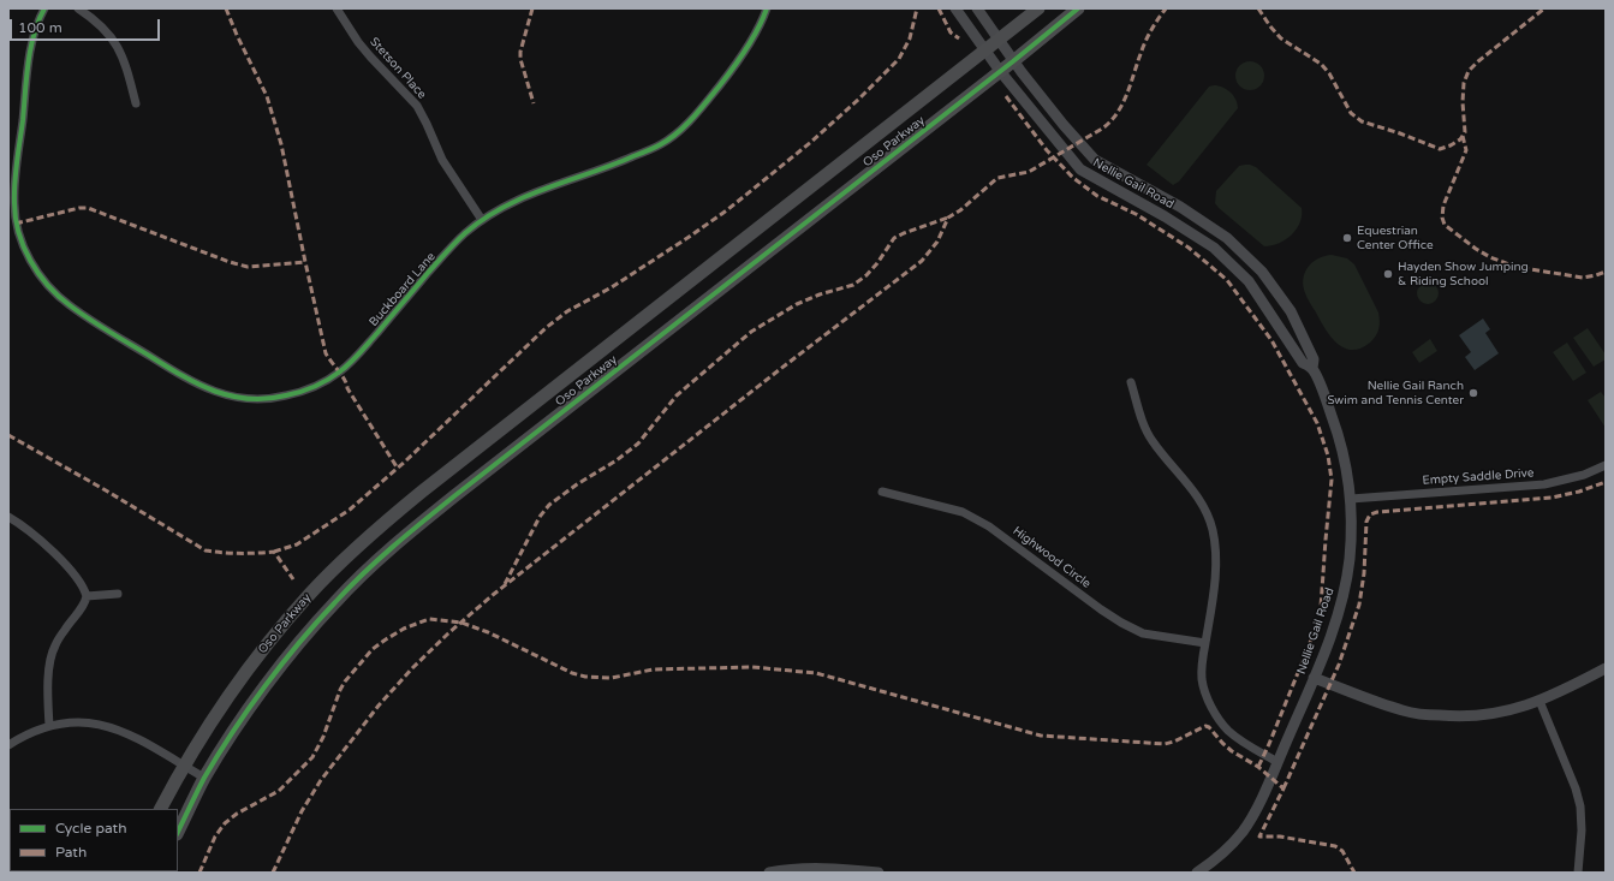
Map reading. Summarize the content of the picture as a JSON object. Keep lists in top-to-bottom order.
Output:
{
  "streets": {
    "main road": ["Oso Parkway"],
    "street": [
      "Stetson Place",
      "Nellie Gail Road",
      "Buckboard Lane",
      "Empty Saddle Drive",
      "Highwood Circle"
    ]
  },
  "crossings": [
    ["Stetson Place", "Buckboard Lane"],
    ["Oso Parkway", "Nellie Gail Road"],
    ["Nellie Gail Road", "Empty Saddle Drive"]
  ],
  "places": ["Equestrian Center Office", "Hayden Show Jumping & Riding School", "Nellie Gail Ranch Swim and Tennis Center"],
  "legend": ["Cycle path", "Path"],
  "scale_bar": "100 m"
}
